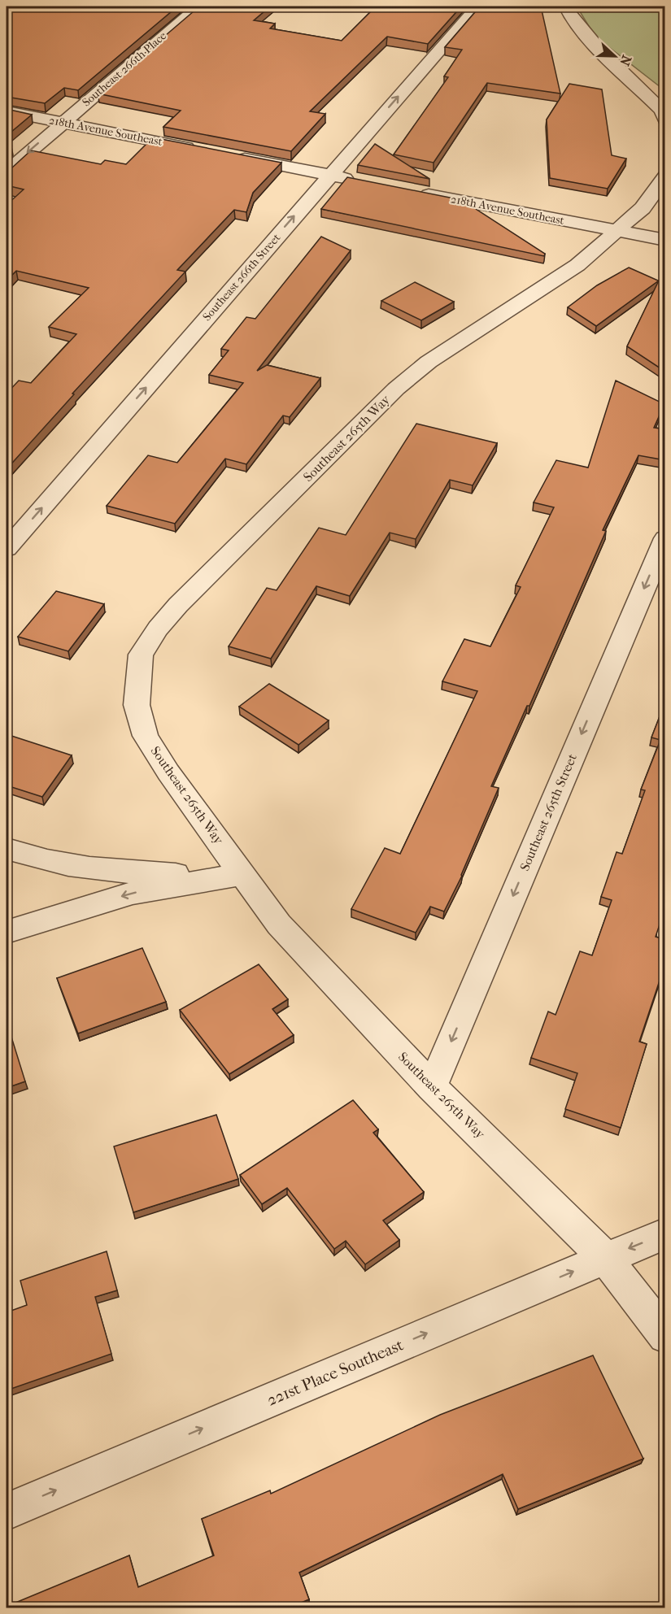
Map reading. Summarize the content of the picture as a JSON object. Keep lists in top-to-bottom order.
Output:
{
  "streets": {
    "street": [
      "Southeast 266th Place",
      "218th Avenue Southeast",
      "Southeast 266th Street",
      "Southeast 265th Way",
      "Southeast 265th Street",
      "221st Place Southeast"
    ]
  },
  "crossings": [
    ["Southeast 266th Place", "218th Avenue Southeast"],
    ["218th Avenue Southeast", "Southeast 265th Way"],
    ["Southeast 265th Way", "Southeast 265th Street"],
    ["Southeast 265th Way", "221st Place Southeast"]
  ],
  "one_way": ["Southeast 266th Street", "Southeast 265th Street", "221st Place Southeast"],
  "north": "right"
}
